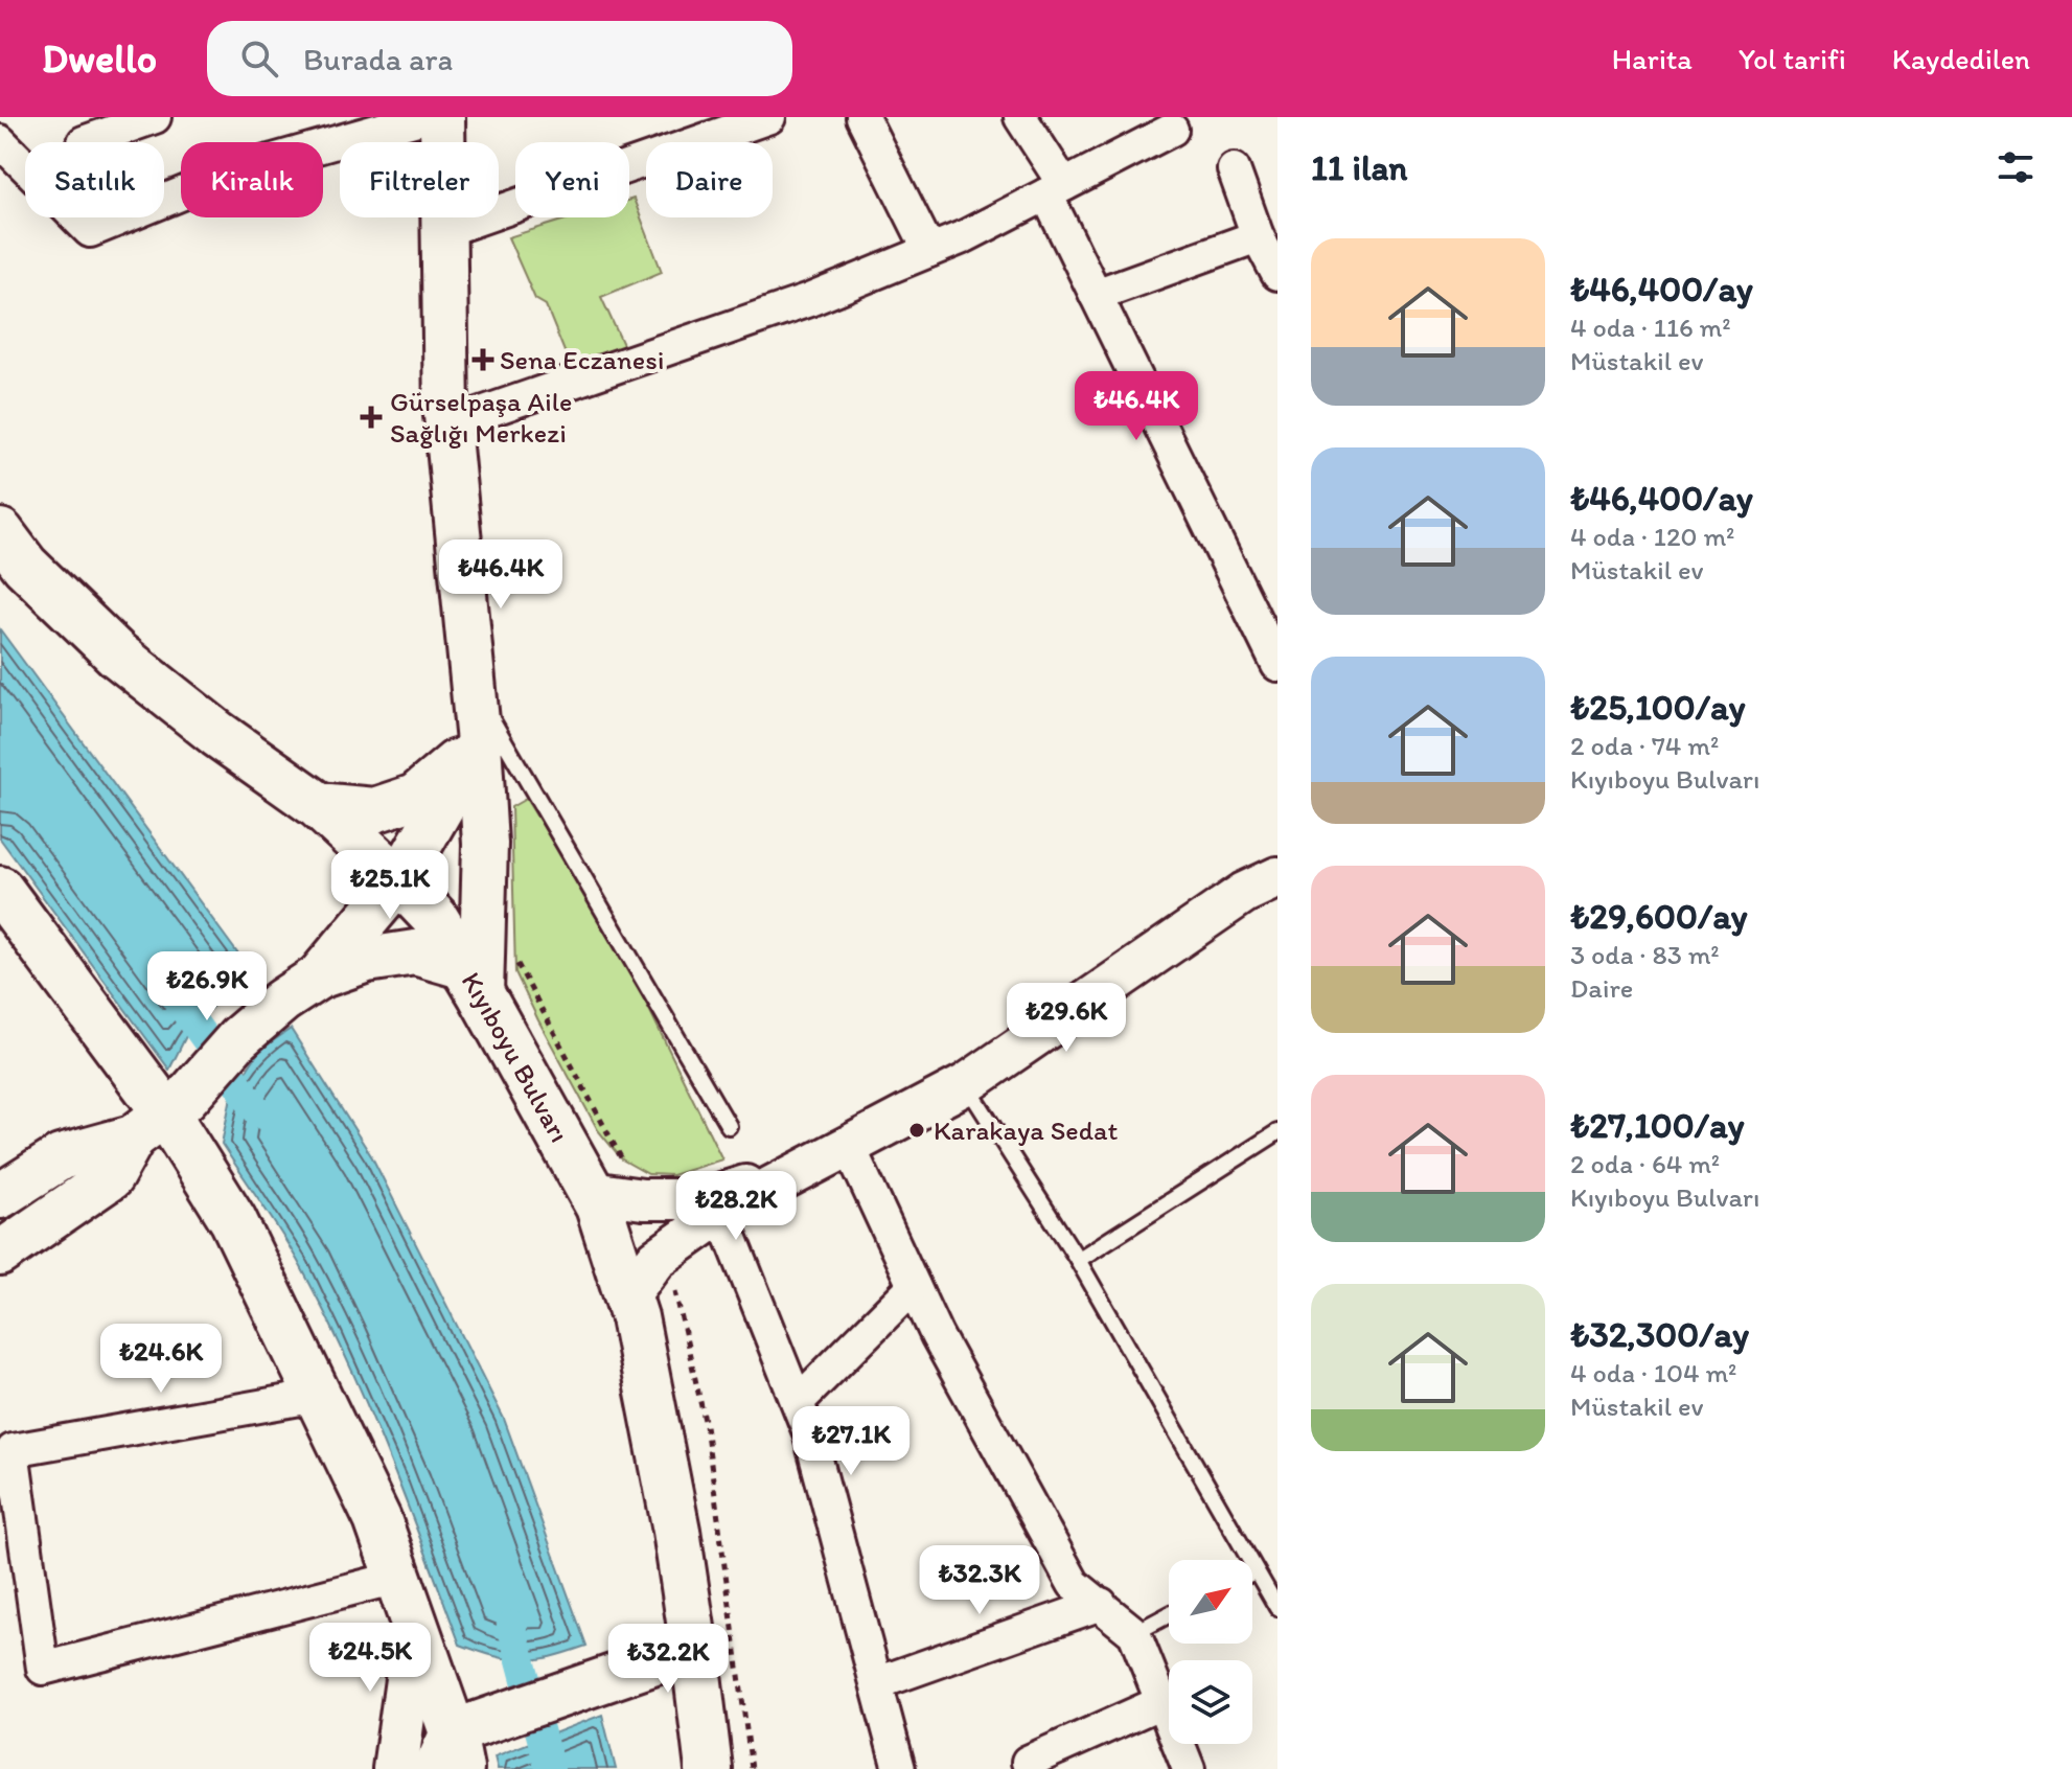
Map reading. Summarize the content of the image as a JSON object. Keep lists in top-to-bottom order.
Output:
{
  "streets": {
    "main road": ["Kıyıboyu Bulvarı"]
  },
  "places": {
    "health": ["Sena Eczanesi", "Gürselpaşa Aile Sağlığı Merkezi"],
    "other": ["Karakaya Sedat"]
  },
  "north": "top right",
  "page": {
    "header": "Dwello",
    "search": "Burada ara",
    "nav": ["Harita", "Yol tarifi", "Kaydedilen"],
    "heading": "11 ilan",
    "chip": [
      "Satılık",
      "Kiralık",
      "Filtreler",
      "Yeni",
      "Daire"
    ],
    "list": [
      {
        "name": "₺46,400/ay",
        "note": "4 oda · 116 m² · Müstakil ev"
      },
      {
        "name": "₺46,400/ay",
        "note": "4 oda · 120 m² · Müstakil ev"
      },
      {
        "name": "₺25,100/ay",
        "note": "2 oda · 74 m² · Kıyıboyu Bulvarı"
      },
      {
        "name": "₺29,600/ay",
        "note": "3 oda · 83 m² · Daire"
      },
      {
        "name": "₺27,100/ay",
        "note": "2 oda · 64 m² · Kıyıboyu Bulvarı"
      },
      {
        "name": "₺32,300/ay",
        "note": "4 oda · 104 m² · Müstakil ev"
      }
    ],
    "price": [
      "₺46.4K",
      "₺46.4K",
      "₺25.1K",
      "₺26.9K",
      "₺29.6K",
      "₺28.2K",
      "₺24.6K",
      "₺27.1K",
      "₺32.3K",
      "₺24.5K",
      "₺32.2K"
    ]
  }
}
